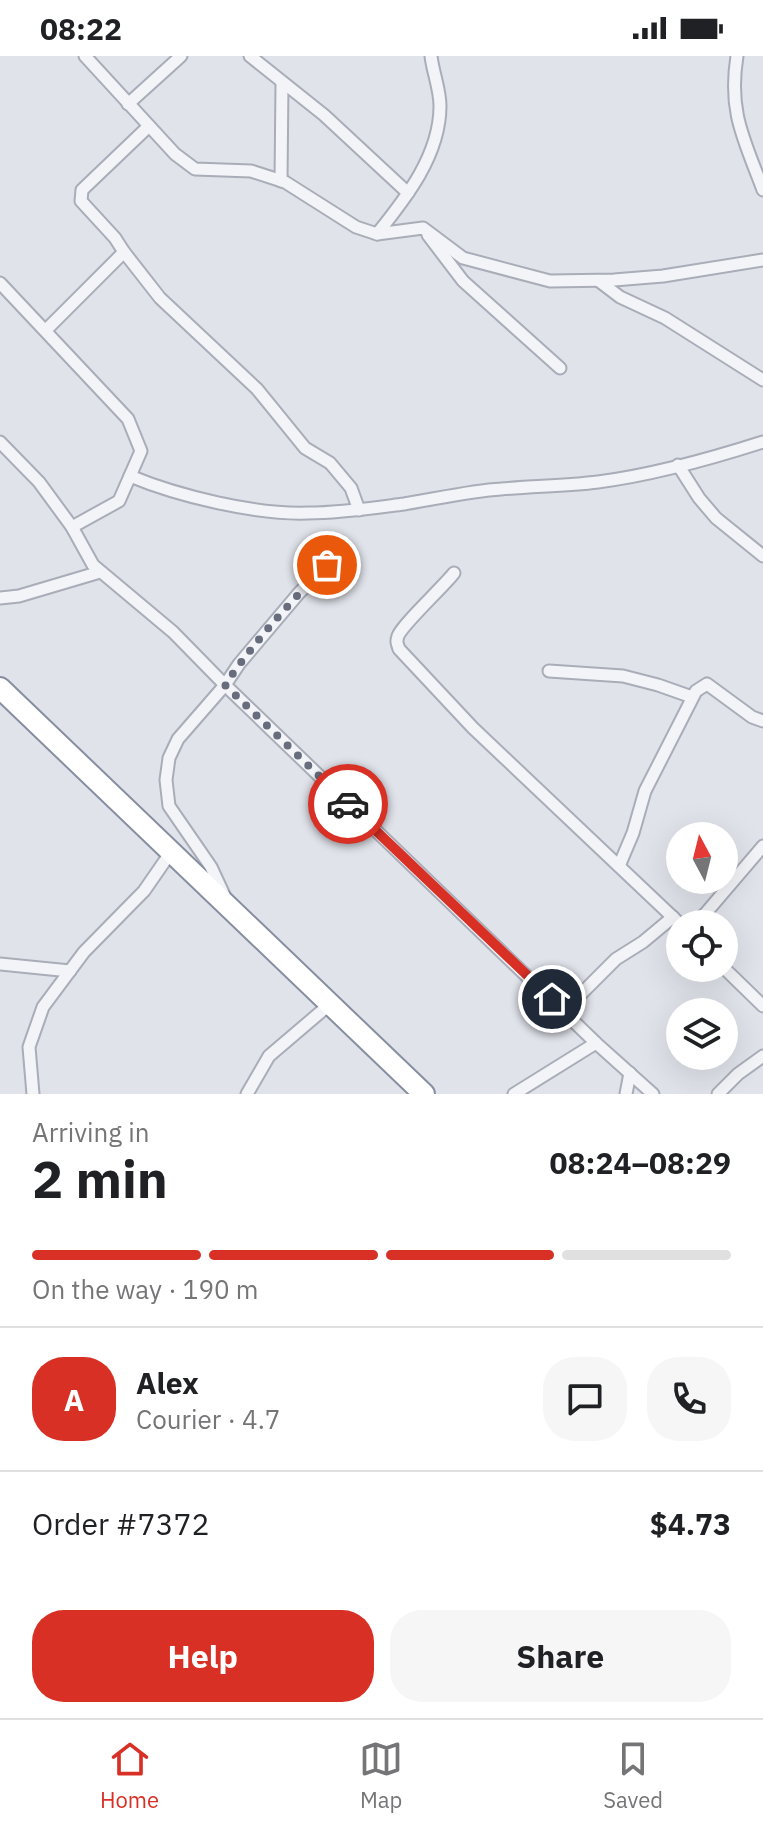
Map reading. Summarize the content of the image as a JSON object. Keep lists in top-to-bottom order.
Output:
{
  "north": "top",
  "page": {
    "status": "08:22",
    "heading": ["2 min", "Arriving in", "08:24–08:29"],
    "panel": [
      "Alex",
      "Courier · 4.7",
      "Order #7372",
      "$4.73"
    ],
    "bar": "On the way · 190 m",
    "round": "A",
    "buttons": ["Help", "Share"],
    "tabs": ["Home", "Map", "Saved"]
  }
}
